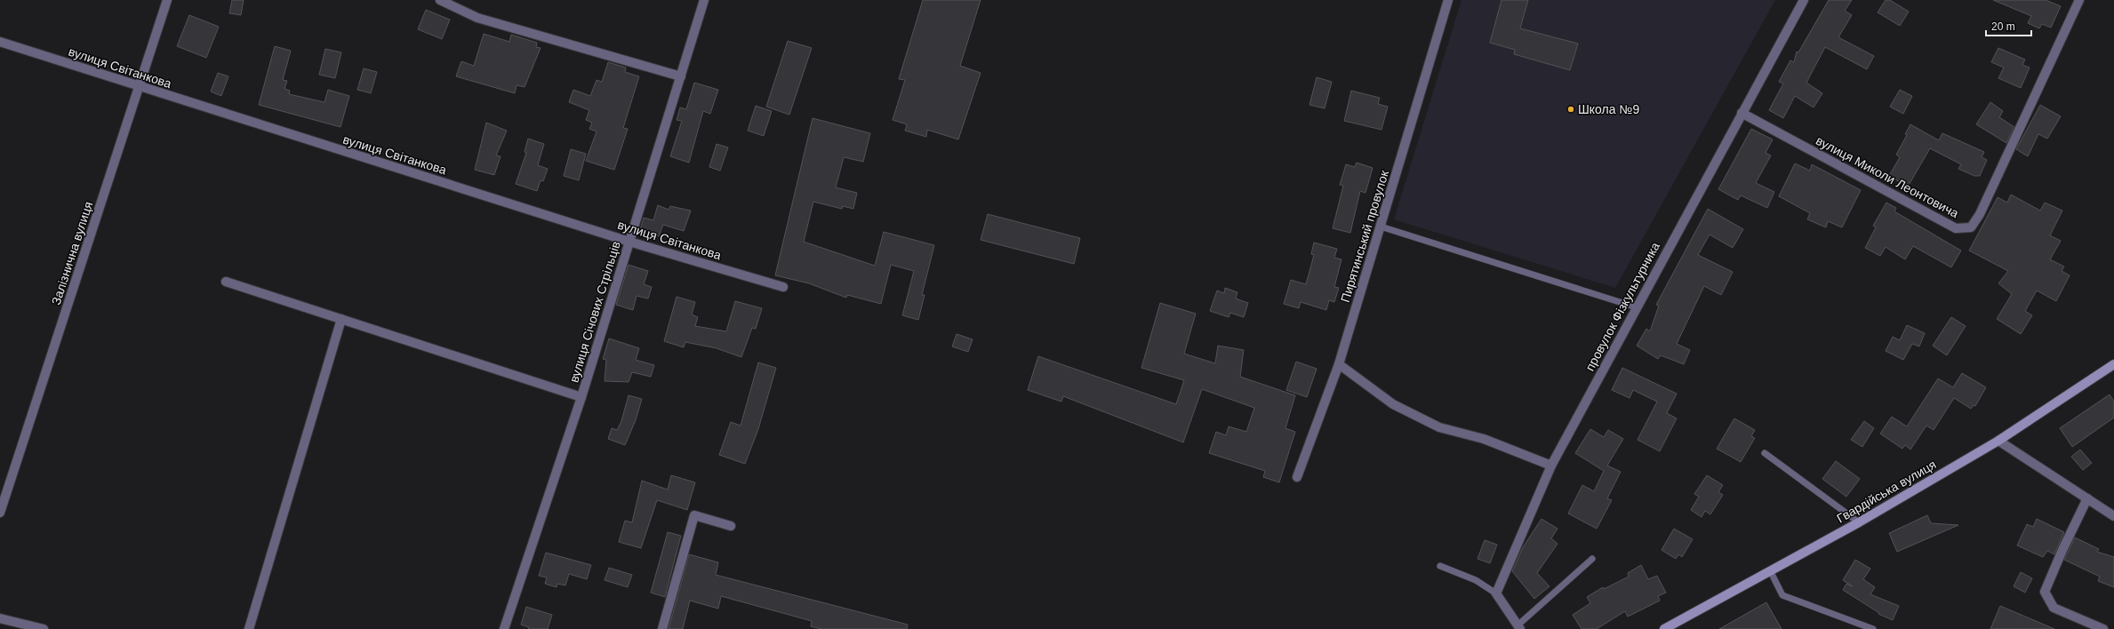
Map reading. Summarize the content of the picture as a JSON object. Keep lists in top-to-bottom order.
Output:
{
  "streets": {
    "main road": ["Гвардійська вулиця"],
    "street": [
      "вулиця Світанкова",
      "вулиця Миколи Леонтовича",
      "Пирятинський провулок",
      "Залізнична вулиця",
      "провулок Фізкультурника",
      "вулиця Січових Стрільців"
    ]
  },
  "crossings": [
    ["вулиця Світанкова", "Залізнична вулиця"],
    ["вулиця Світанкова", "вулиця Січових Стрільців"],
    ["вулиця Миколи Леонтовича", "провулок Фізкультурника"]
  ],
  "places": ["Школа №9"],
  "scale_bar": "20 m"
}
